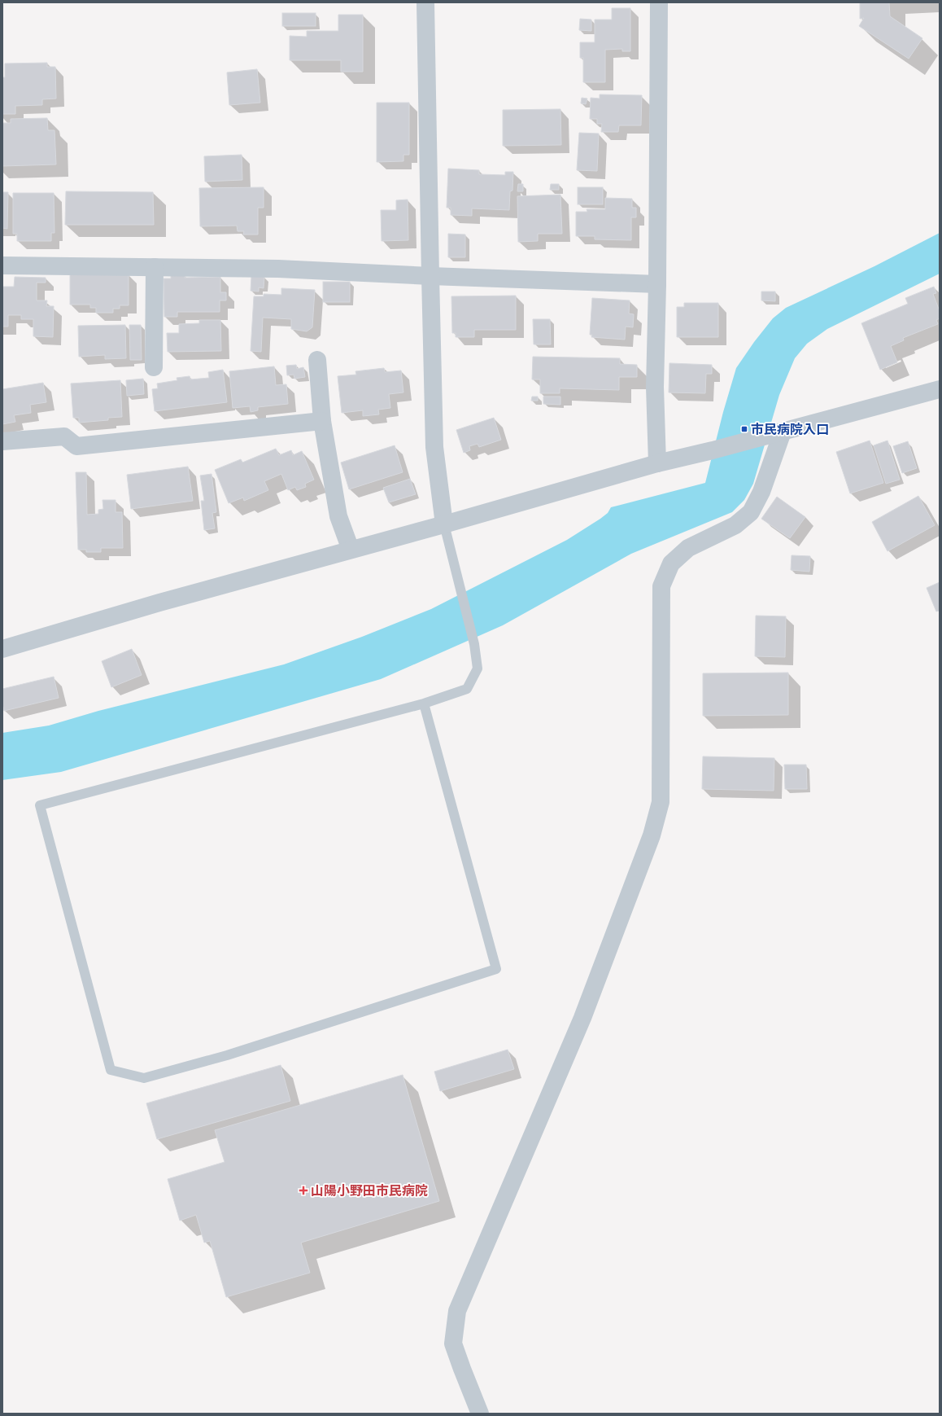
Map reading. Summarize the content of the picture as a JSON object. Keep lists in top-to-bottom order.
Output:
{
  "places": {
    "transit": ["市民病院入口"],
    "health": ["山陽小野田市民病院"]
  }
}
